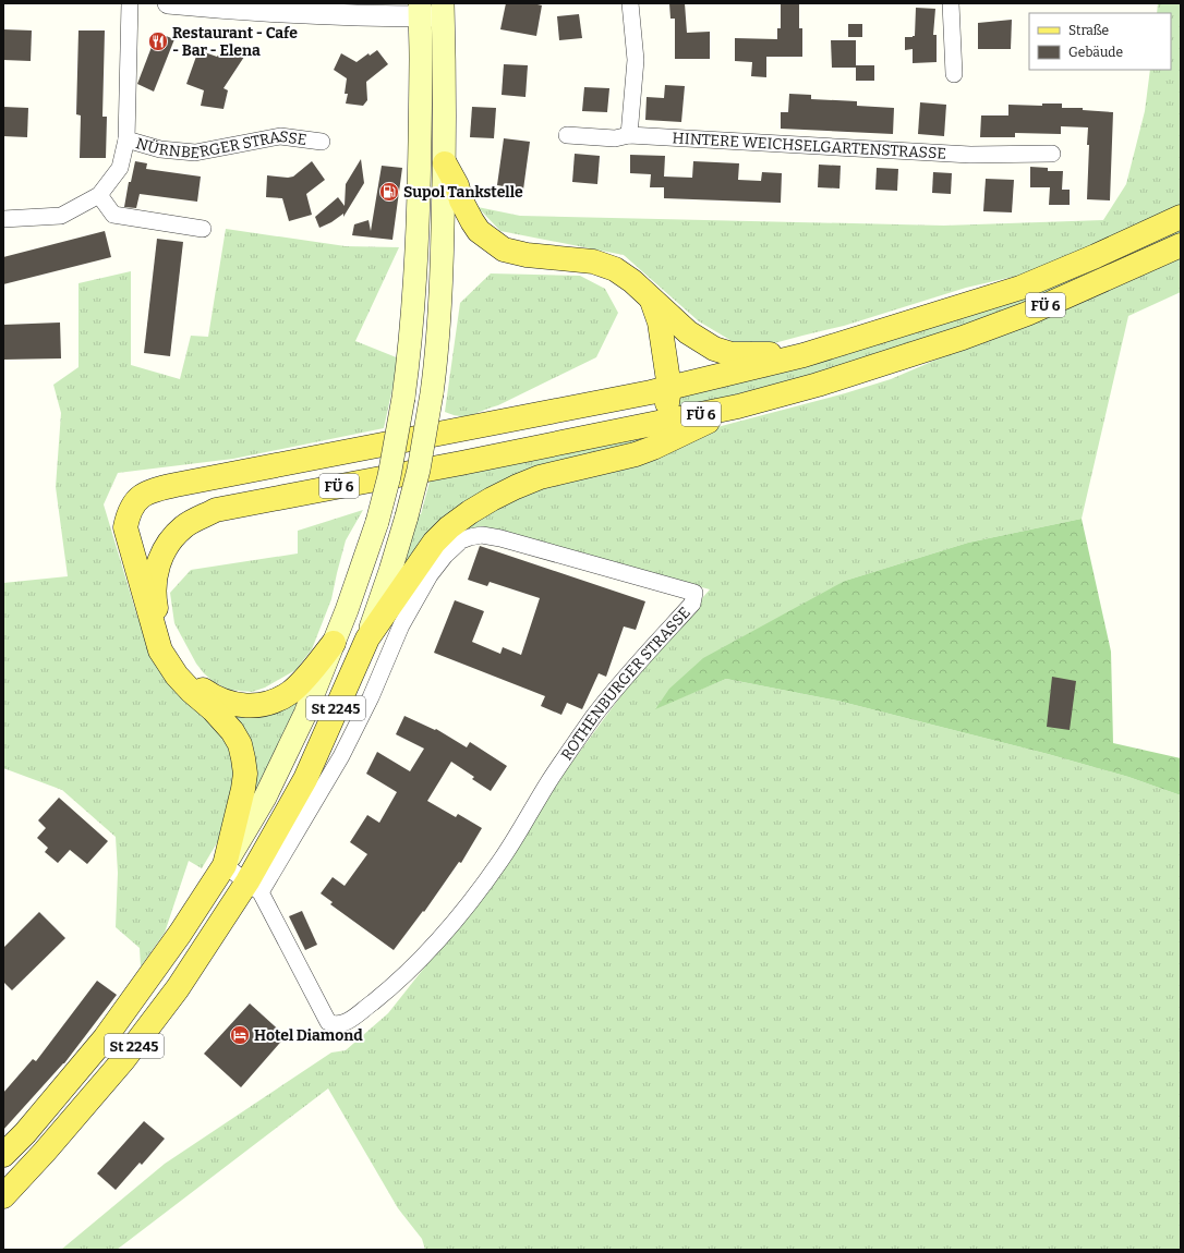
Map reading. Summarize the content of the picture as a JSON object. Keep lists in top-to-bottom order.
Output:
{
  "streets": {
    "main road": ["FÜ 6", "ROTHENBURGER STRASSE", "St 2245"],
    "street": ["NÜRNBERGER STRASSE", "HINTERE WEICHSELGARTENSTRASSE"]
  },
  "crossings": [
    ["FÜ 6", "ROTHENBURGER STRASSE"],
    ["FÜ 6", "St 2245"],
    ["ROTHENBURGER STRASSE", "St 2245"]
  ],
  "places": {
    "restaurant": ["Restaurant - Cafe - Bar - Elena"],
    "fuel station": ["Supol Tankstelle"],
    "hotel": ["Hotel Diamond"]
  },
  "legend": ["Straße", "Gebäude"]
}
